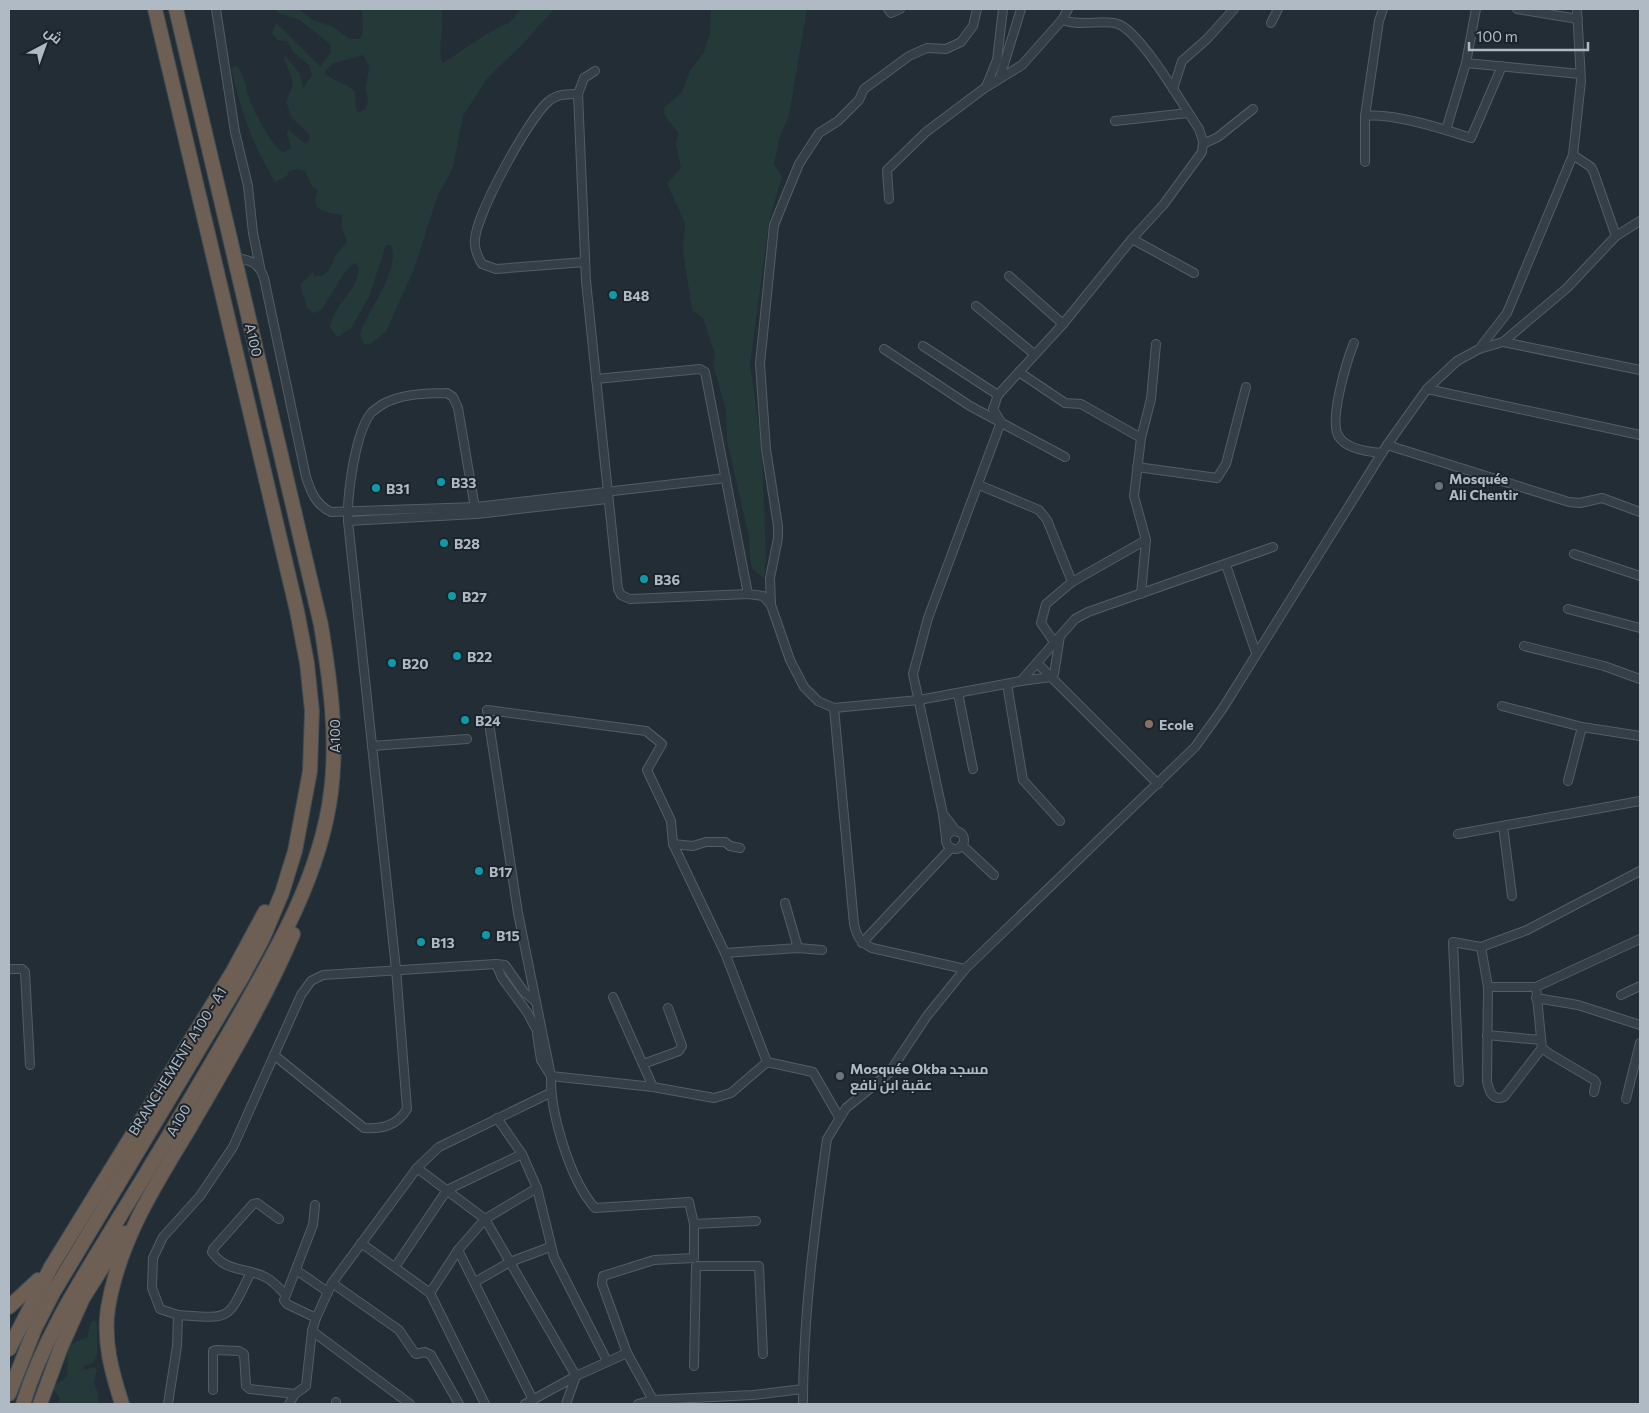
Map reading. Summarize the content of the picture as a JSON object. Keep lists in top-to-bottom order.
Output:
{
  "streets": {
    "highway": ["A100", "BRANCHEMENT A100 - A1"]
  },
  "crossings": [
    ["A100", "BRANCHEMENT A100 - A1"]
  ],
  "places": [
    "B48",
    "B33",
    "Mosquée Ali Chentir",
    "B31",
    "B28",
    "B36",
    "B27",
    "B22",
    "B20",
    "B24",
    "Ecole",
    "B17",
    "B15",
    "B13",
    "Mosquée Okba مسجد عقبة ابن نافع"
  ],
  "scale_bar": "100 m",
  "north": "top right"
}
